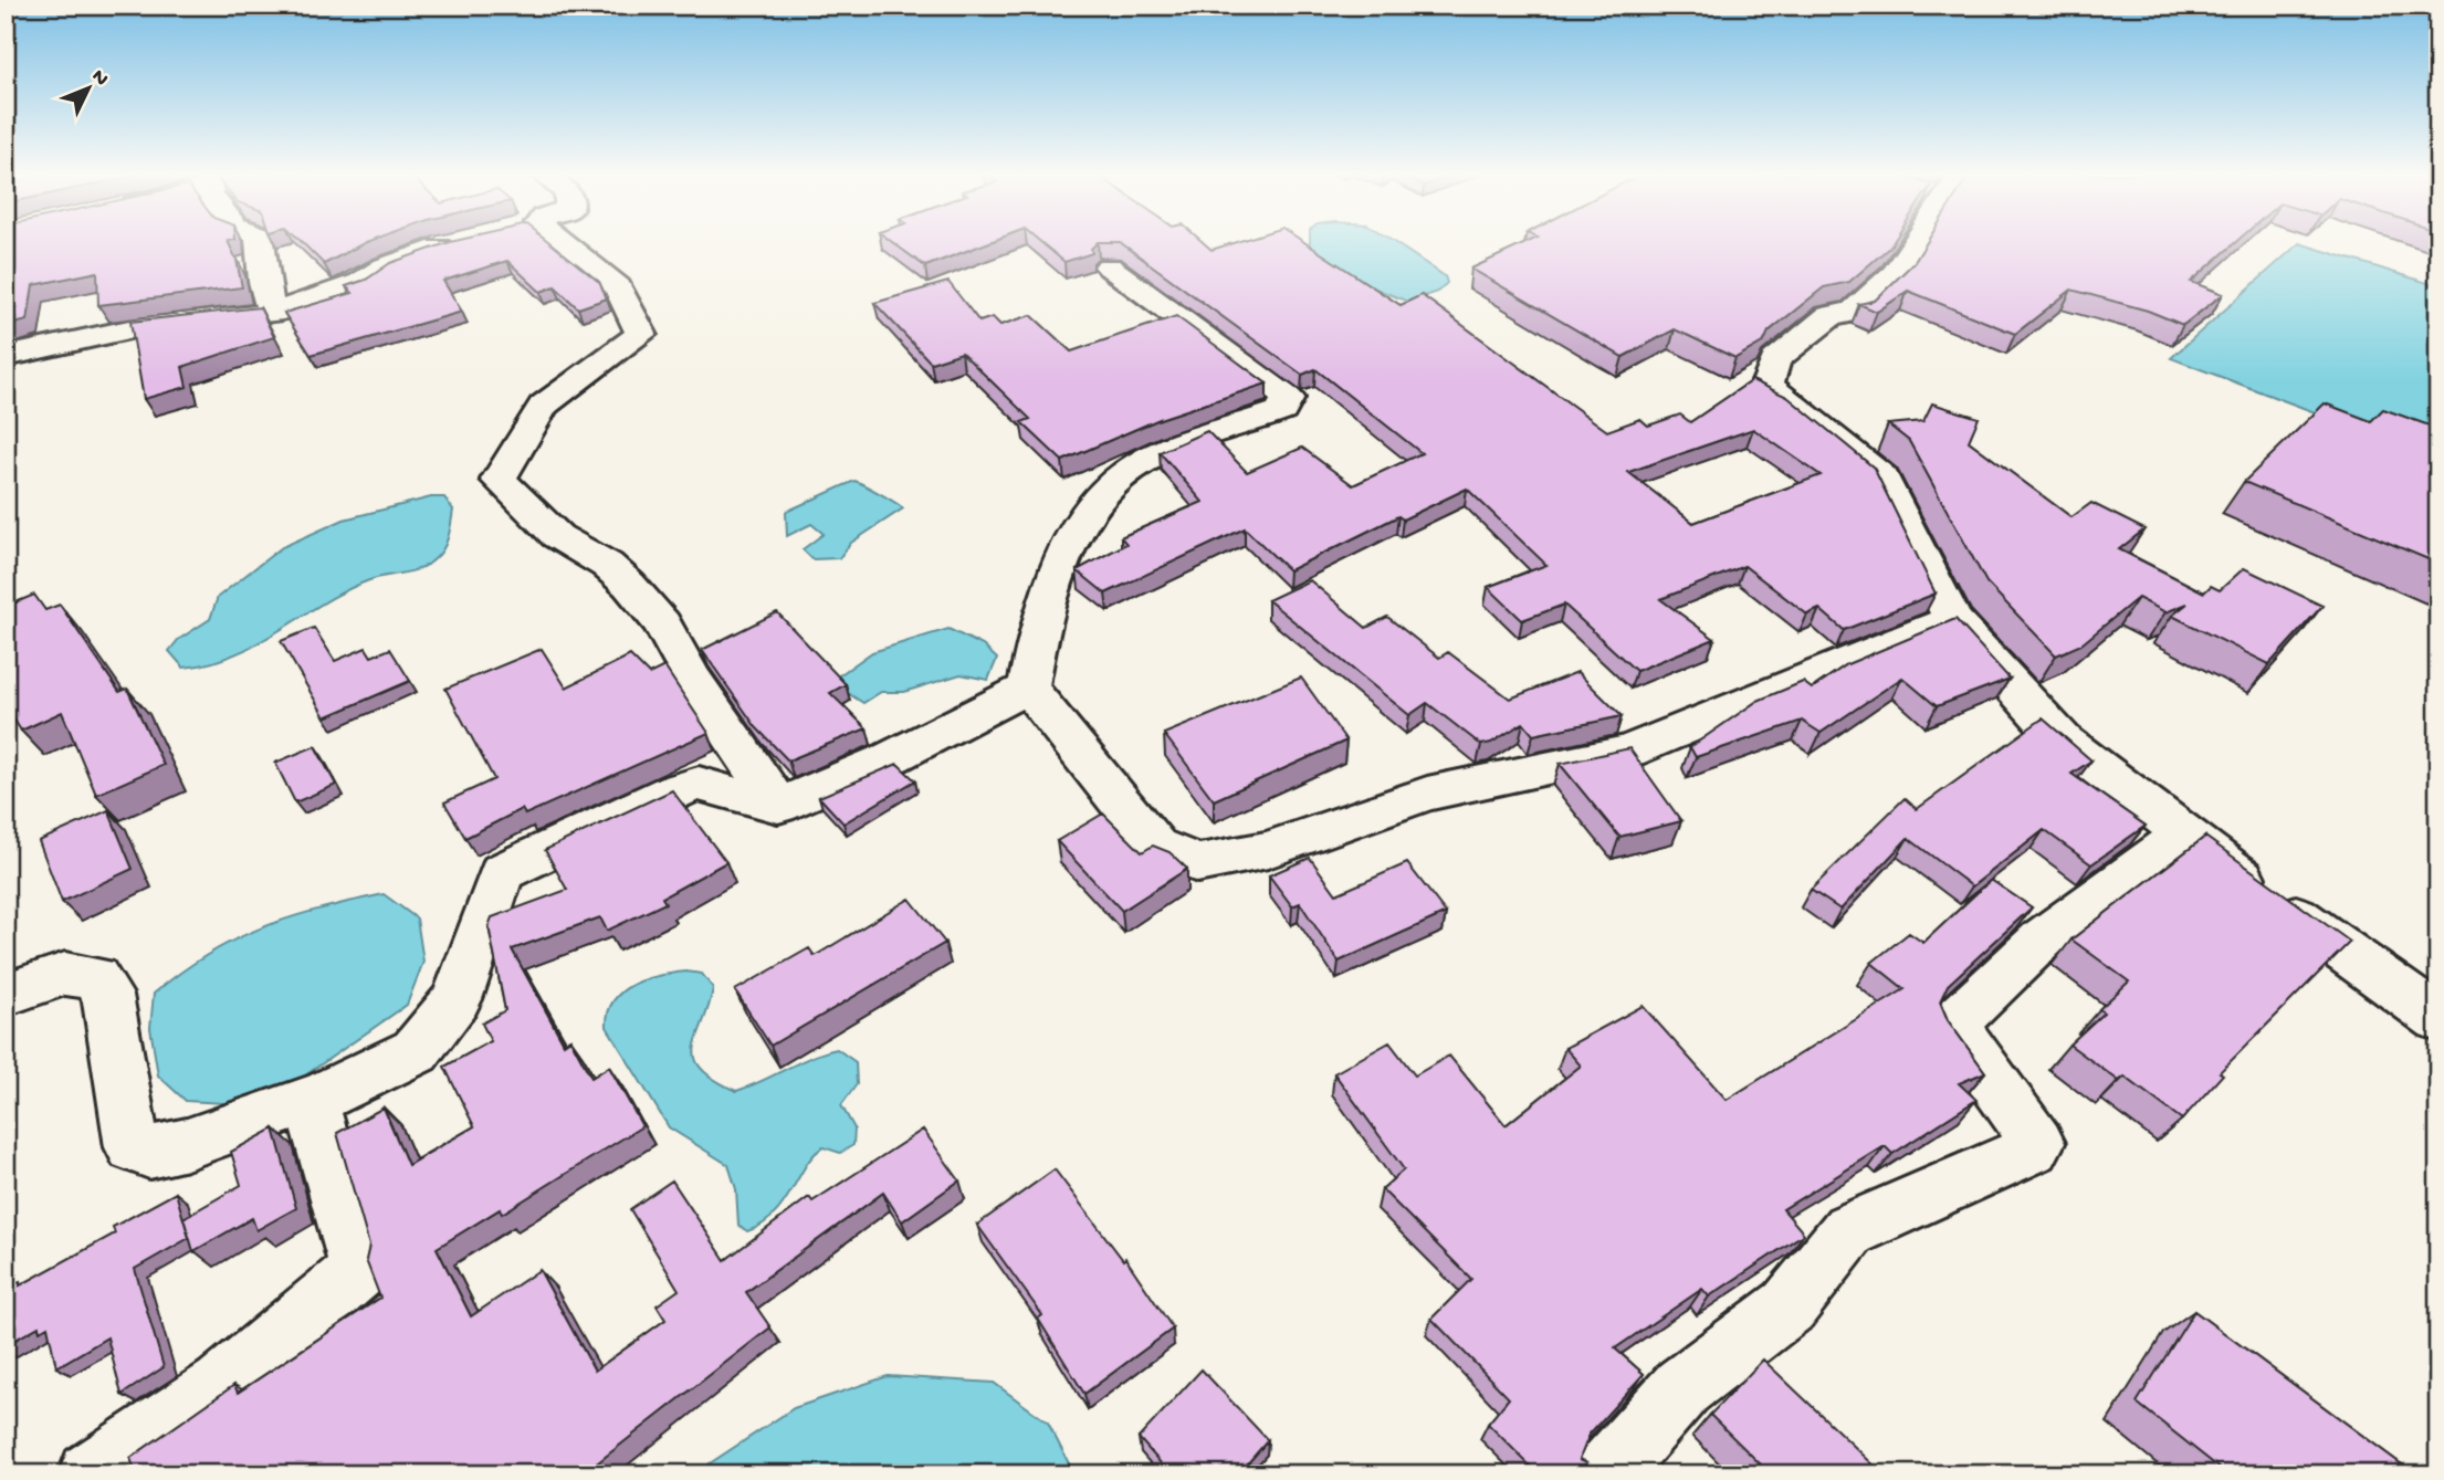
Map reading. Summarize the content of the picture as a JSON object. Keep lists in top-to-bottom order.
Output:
{
  "north": "top right"
}
